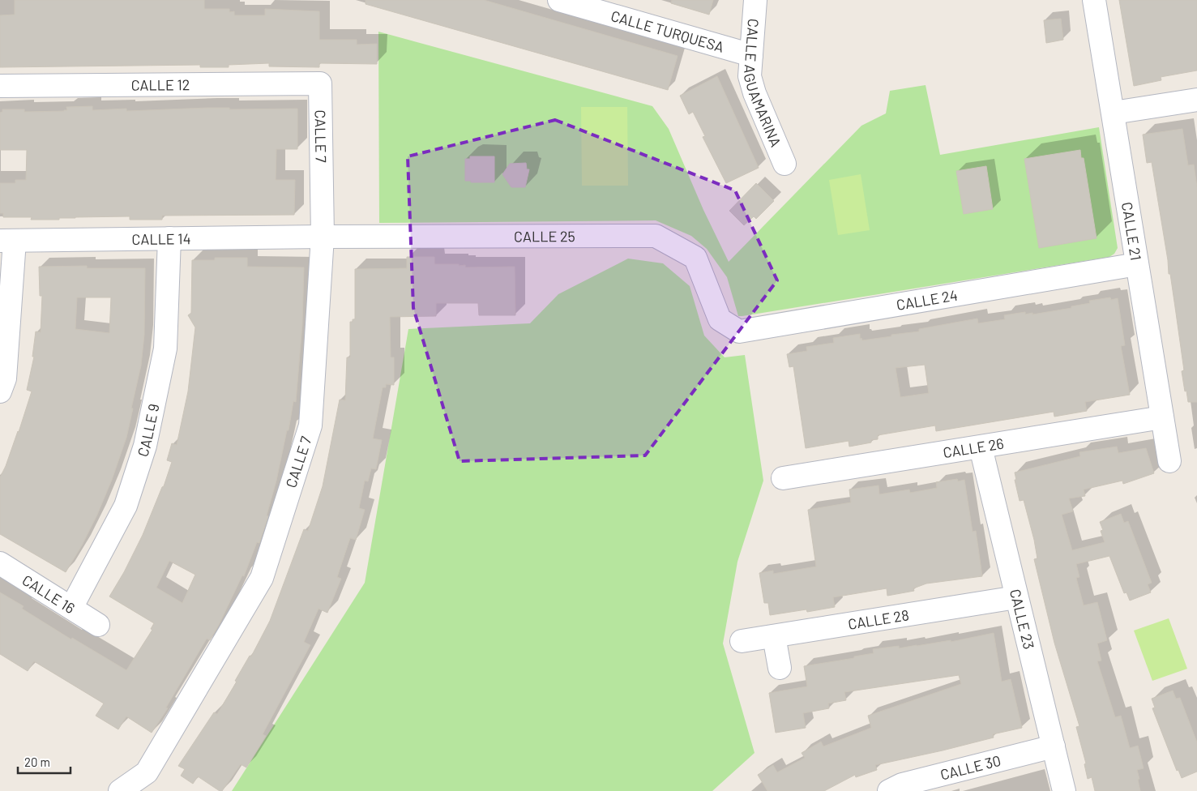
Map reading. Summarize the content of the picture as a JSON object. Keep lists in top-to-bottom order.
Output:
{
  "streets": {
    "street": [
      "CALLE TURQUESA",
      "CALLE AGUAMARINA",
      "CALLE 12",
      "CALLE 7",
      "CALLE 21",
      "CALLE 25",
      "CALLE 14",
      "CALLE 24",
      "CALLE 9",
      "CALLE 26",
      "CALLE 16",
      "CALLE 28",
      "CALLE 23",
      "CALLE 30"
    ]
  },
  "crossings": [
    ["CALLE TURQUESA", "CALLE AGUAMARINA"],
    ["CALLE 12", "CALLE 7"],
    ["CALLE 7", "CALLE 25"],
    ["CALLE 7", "CALLE 14"],
    ["CALLE 21", "CALLE 24"],
    ["CALLE 21", "CALLE 26"],
    ["CALLE 25", "CALLE 14"],
    ["CALLE 25", "CALLE 24"],
    ["CALLE 14", "CALLE 9"],
    ["CALLE 9", "CALLE 16"],
    ["CALLE 26", "CALLE 23"],
    ["CALLE 28", "CALLE 23"],
    ["CALLE 23", "CALLE 30"]
  ],
  "scale_bar": "20 m"
}
